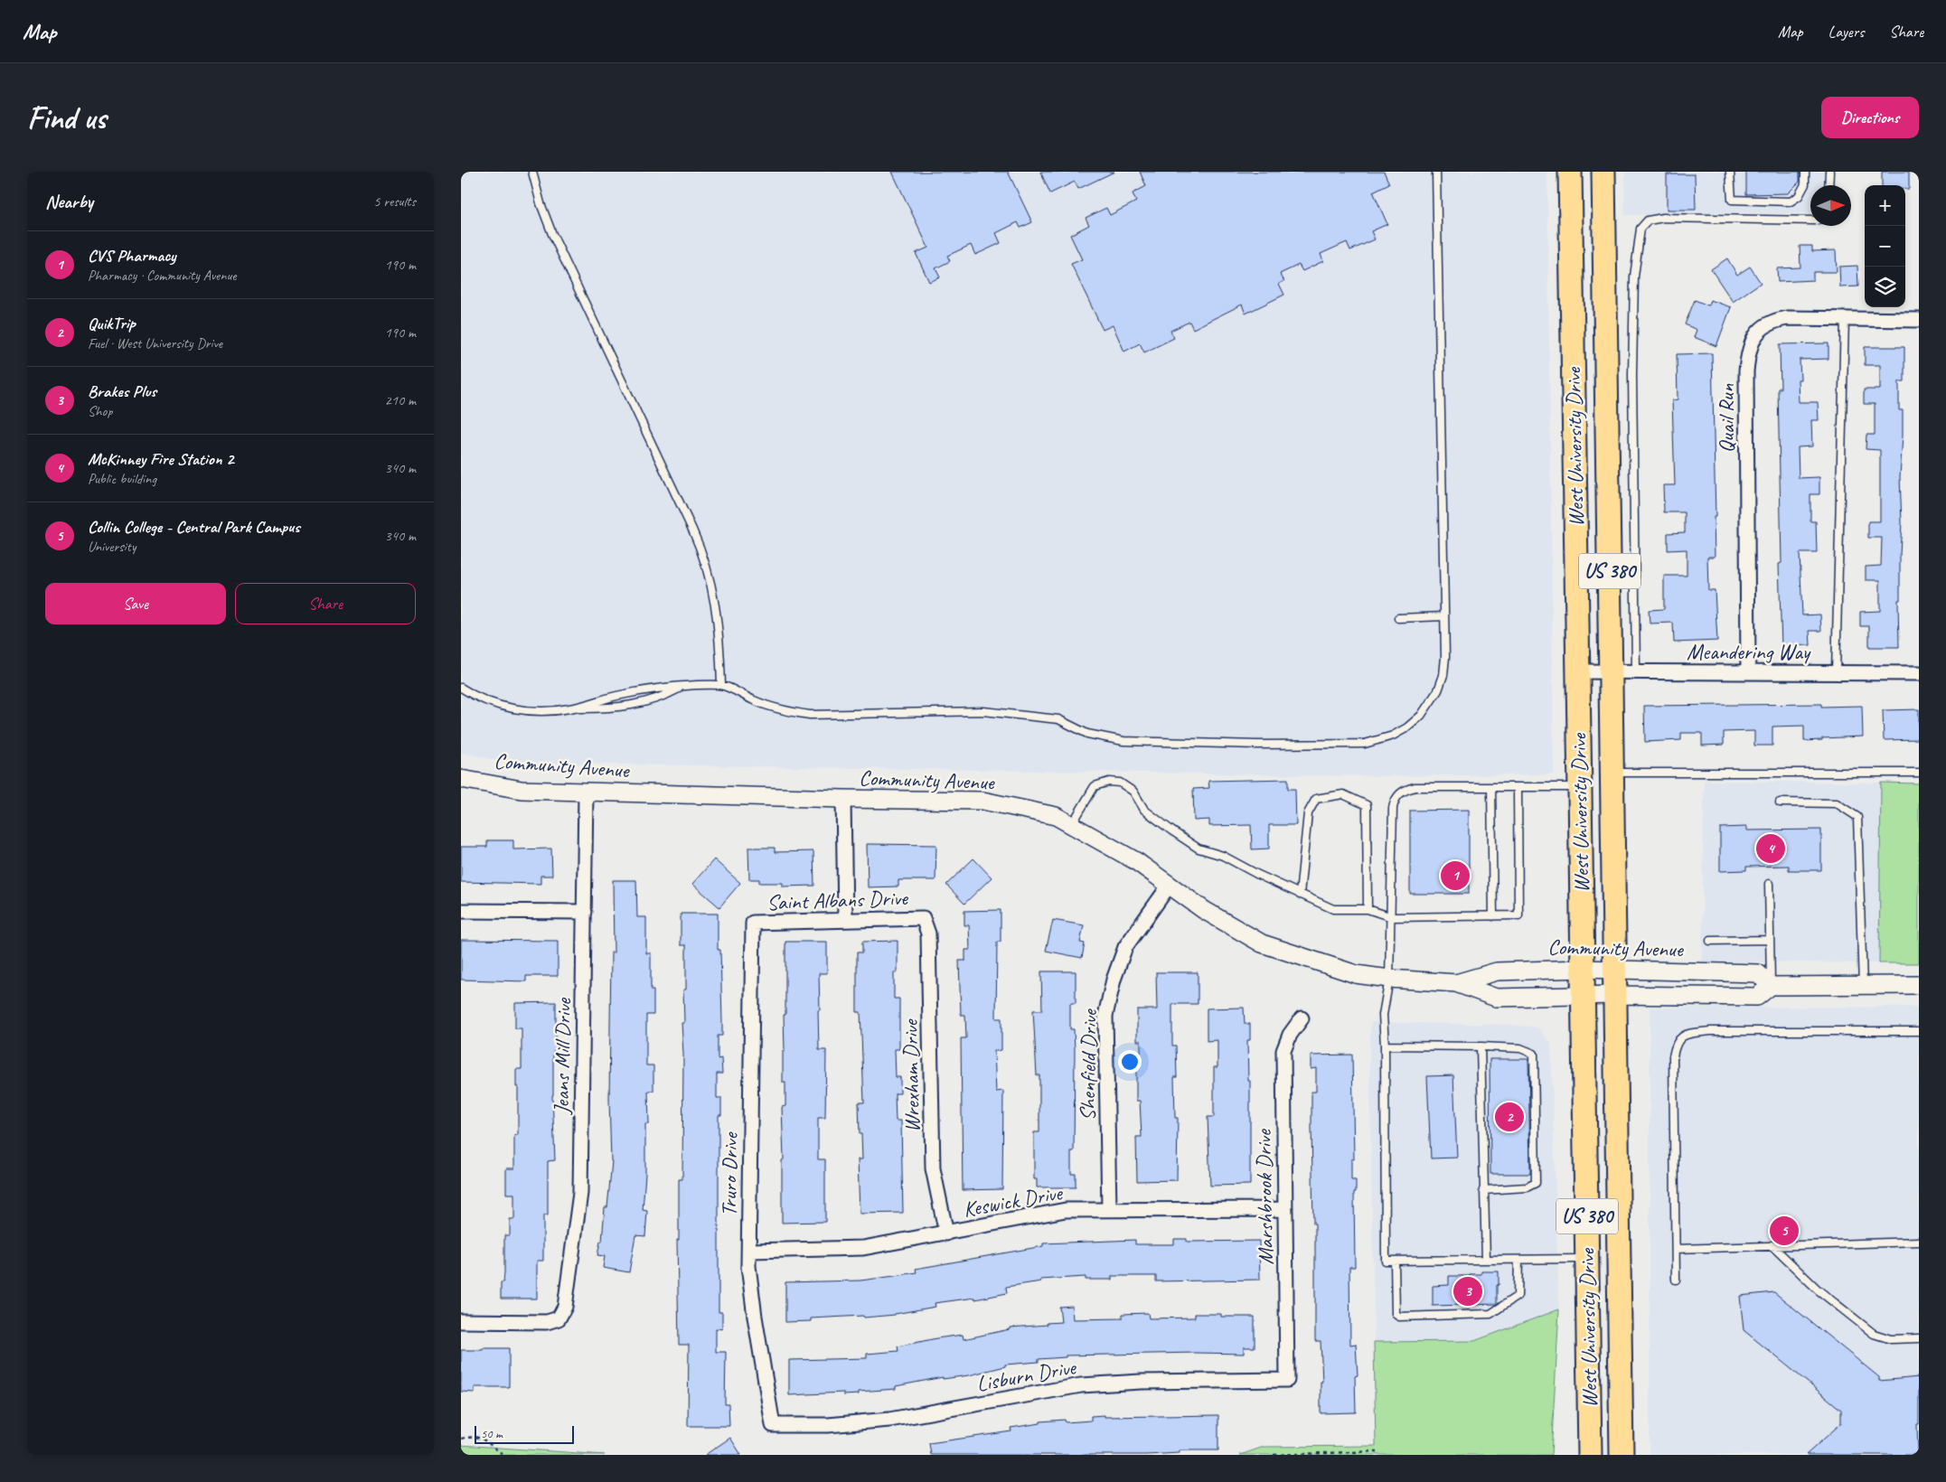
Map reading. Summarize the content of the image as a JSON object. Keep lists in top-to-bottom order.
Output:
{
  "streets": {
    "highway": ["West University Drive", "US 380"],
    "street": [
      "Quail Run",
      "Meandering Way",
      "Community Avenue",
      "Saint Albans Drive",
      "Jeans Mill Drive",
      "Shenfield Drive",
      "Wrexham Drive",
      "Truro Drive",
      "Marshbrook Drive",
      "Keswick Drive",
      "Lisburn Drive"
    ]
  },
  "crossings": [
    ["Quail Run", "Meandering Way"],
    ["West University Drive", "Meandering Way"],
    ["West University Drive", "Community Avenue"],
    ["Community Avenue", "Jeans Mill Drive"],
    ["Community Avenue", "Shenfield Drive"],
    ["Saint Albans Drive", "Wrexham Drive"],
    ["Saint Albans Drive", "Truro Drive"],
    ["Shenfield Drive", "Keswick Drive"],
    ["Wrexham Drive", "Keswick Drive"],
    ["Truro Drive", "Keswick Drive"],
    ["Truro Drive", "Lisburn Drive"],
    ["Marshbrook Drive", "Keswick Drive"],
    ["Marshbrook Drive", "Lisburn Drive"]
  ],
  "scale_bar": "50 m",
  "north": "right",
  "page": {
    "header": "Map",
    "nav": ["Map", "Layers", "Share"],
    "buttons": [
      "Directions",
      ["Save", "Share"]
    ],
    "title": "Find us",
    "heading": ["Nearby", "5 results"],
    "map_buttons": ["+", "−"],
    "list": [
      {
        "mark": "1",
        "name": "CVS Pharmacy",
        "note": "Pharmacy · Community Avenue",
        "value": "190 m"
      },
      {
        "mark": "2",
        "name": "QuikTrip",
        "note": "Fuel · West University Drive",
        "value": "190 m"
      },
      {
        "mark": "3",
        "name": "Brakes Plus",
        "note": "Shop",
        "value": "210 m"
      },
      {
        "mark": "4",
        "name": "McKinney Fire Station 2",
        "note": "Public building",
        "value": "340 m"
      },
      {
        "mark": "5",
        "name": "Collin College - Central Park Campus",
        "note": "University",
        "value": "340 m"
      }
    ],
    "pins": [
      "4",
      "1",
      "2",
      "5",
      "3"
    ],
    "scale": "50 m"
  }
}
